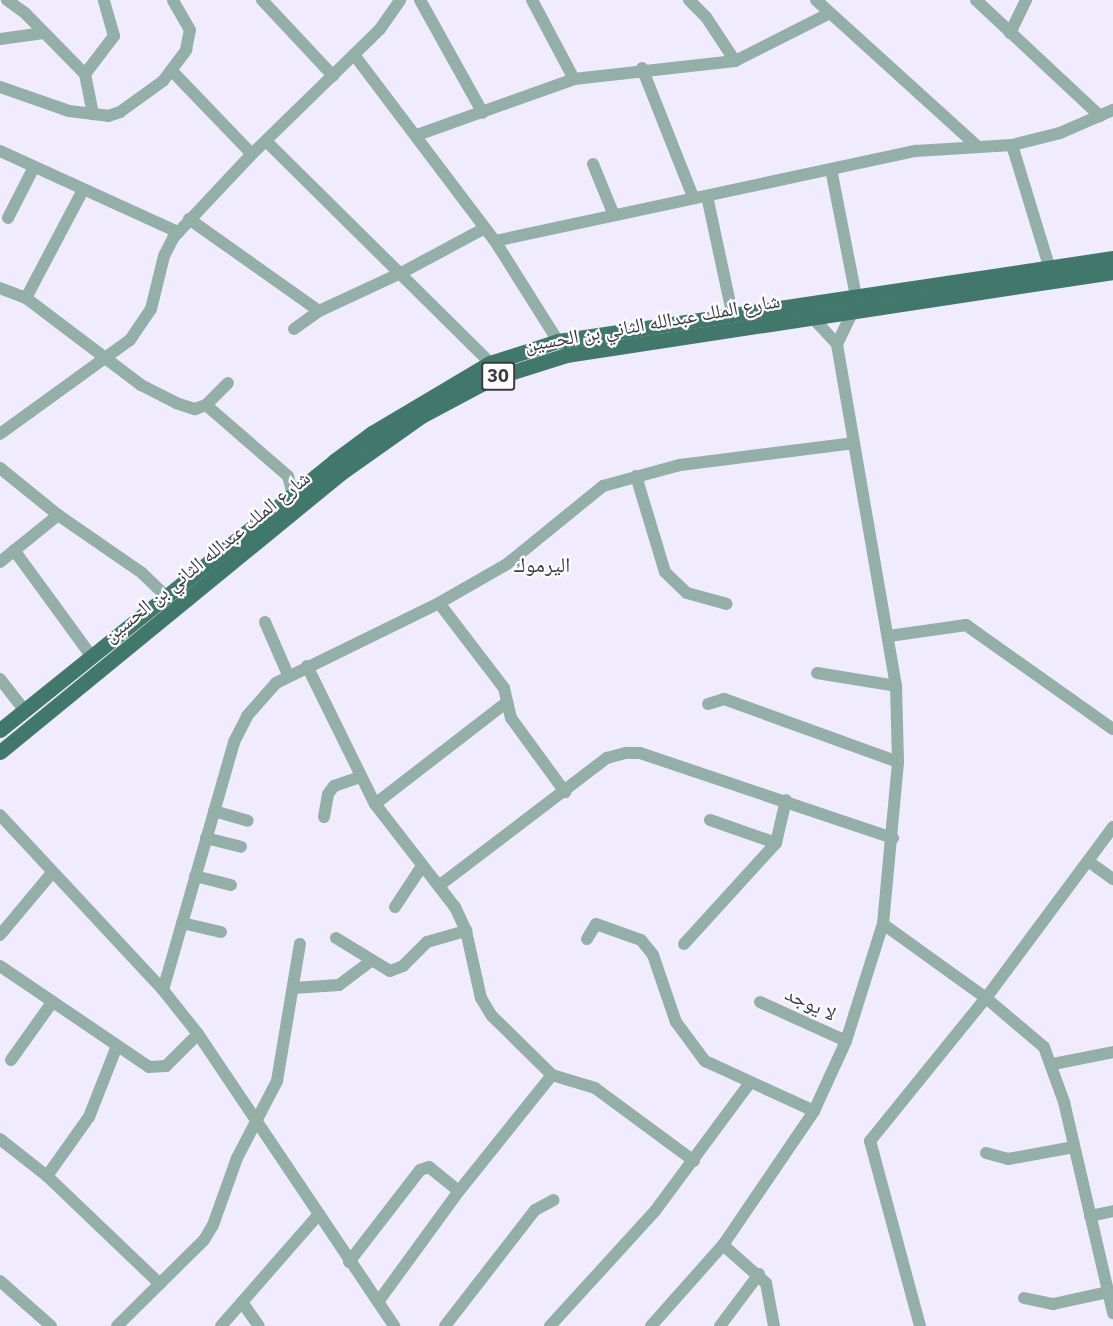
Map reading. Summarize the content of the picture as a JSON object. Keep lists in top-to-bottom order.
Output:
{
  "streets": {
    "main road": ["شارع الملك عبدالله الثاني بن الحسين", "30"],
    "street": ["لا يوجد"]
  },
  "districts": ["اليرموك"]
}
